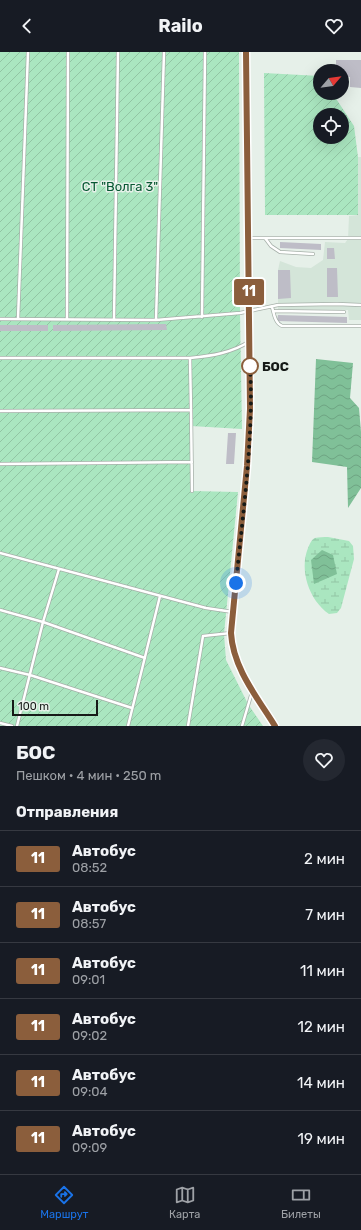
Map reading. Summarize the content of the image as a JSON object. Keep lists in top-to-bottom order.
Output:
{
  "parks": ["СТ \"Волга 3\""],
  "places": ["БОС"],
  "lines": ["bus line 11"],
  "scale_bar": "100 m",
  "north": "top right",
  "page": {
    "header": "Railo",
    "on_map": "11",
    "scale": "100 m",
    "heading": [
      ["БОС", "Пешком · 4 мин · 250 m"],
      "Отправления"
    ],
    "list": [
      {
        "mark": "11",
        "name": "Автобус",
        "note": "08:52",
        "value": "2 мин"
      },
      {
        "mark": "11",
        "name": "Автобус",
        "note": "08:57",
        "value": "7 мин"
      },
      {
        "mark": "11",
        "name": "Автобус",
        "note": "09:01",
        "value": "11 мин"
      },
      {
        "mark": "11",
        "name": "Автобус",
        "note": "09:02",
        "value": "12 мин"
      },
      {
        "mark": "11",
        "name": "Автобус",
        "note": "09:04",
        "value": "14 мин"
      },
      {
        "mark": "11",
        "name": "Автобус",
        "note": "09:09",
        "value": "19 мин"
      }
    ],
    "tabs": ["Маршрут", "Карта", "Билеты"]
  }
}
